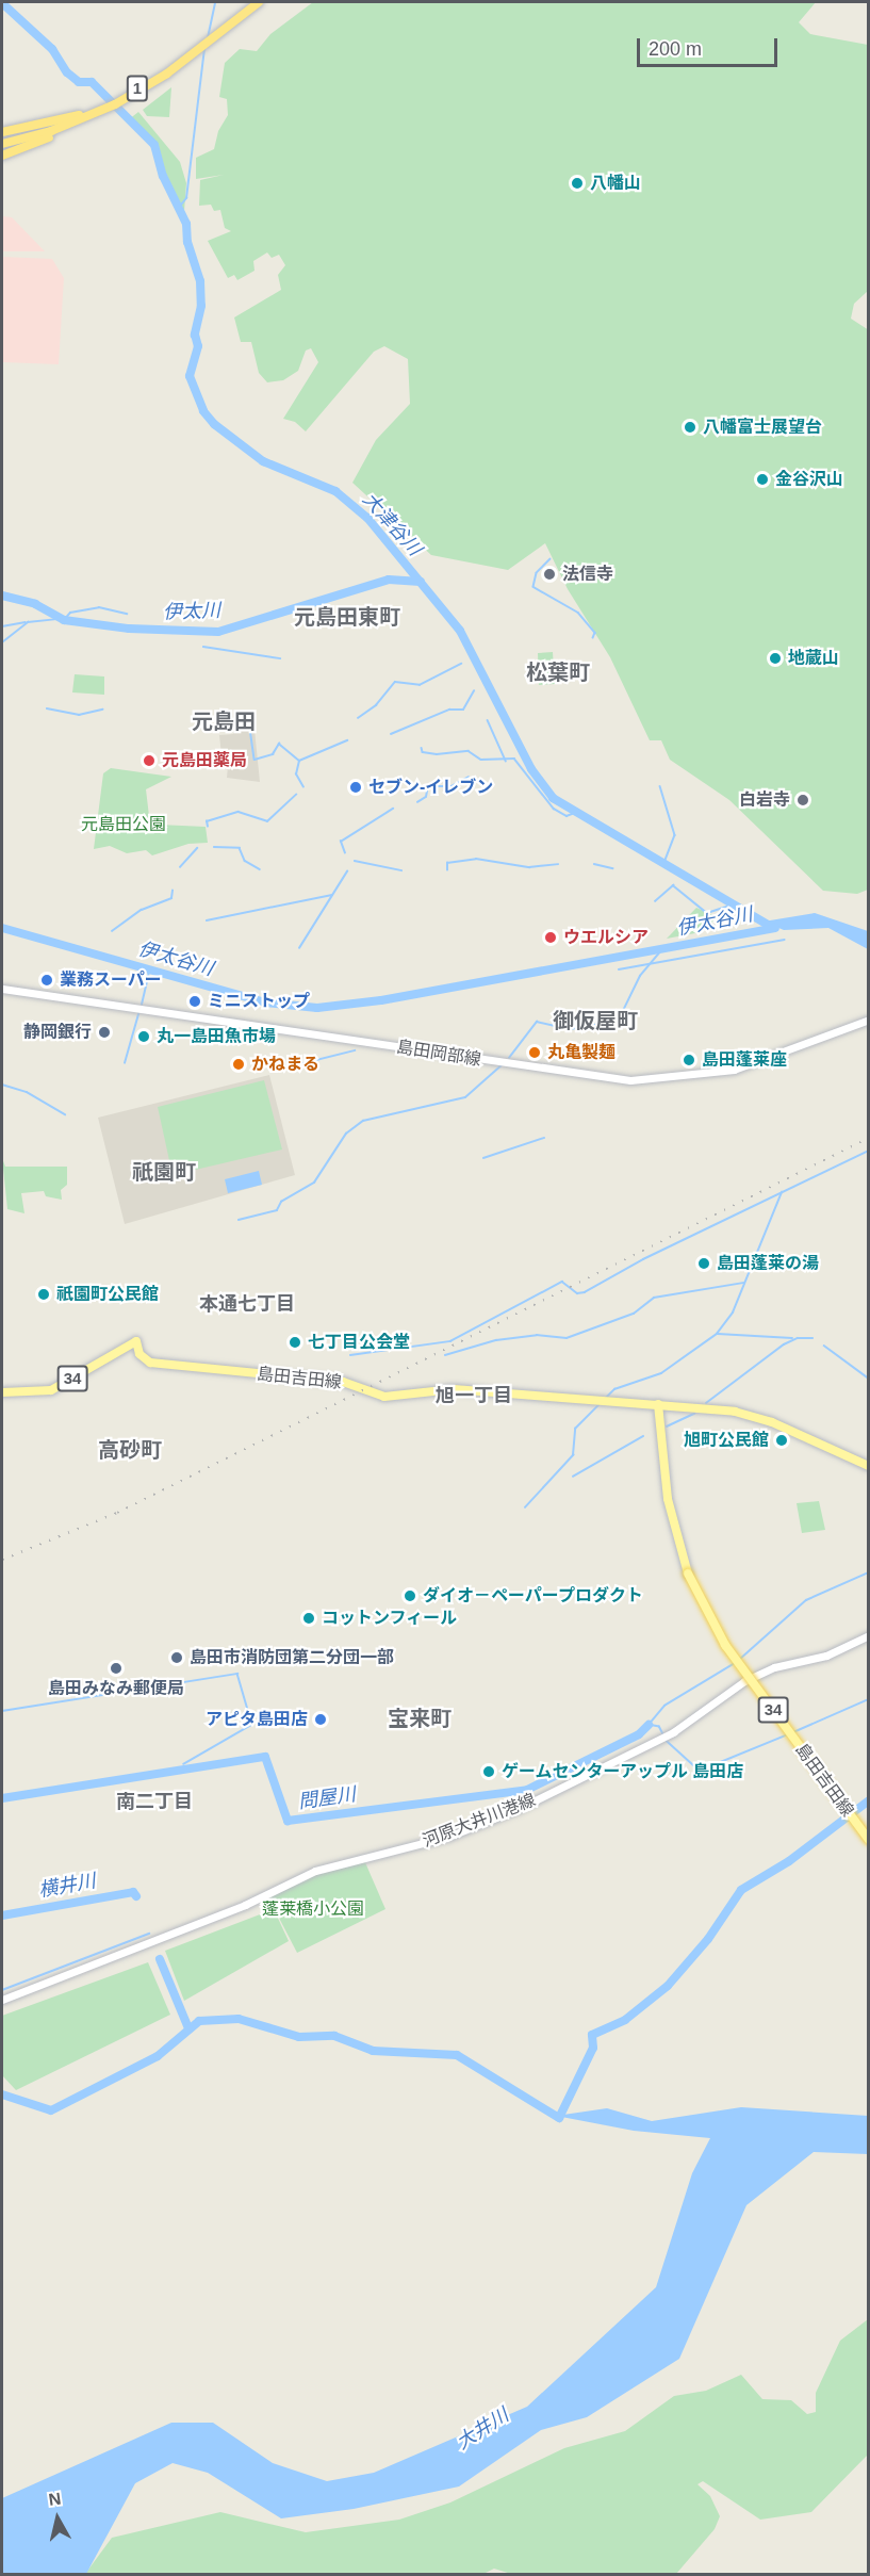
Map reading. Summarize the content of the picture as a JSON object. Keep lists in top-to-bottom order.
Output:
{
  "streets": {
    "highway": ["1"],
    "main road": [
      "島田岡部線",
      "34",
      "島田吉田線",
      "河原大井川港線"
    ]
  },
  "districts": [
    "元島田東町",
    "松葉町",
    "元島田",
    "御仮屋町",
    "祇園町",
    "本通七丁目",
    "旭一丁目",
    "高砂町",
    "宝来町",
    "南二丁目"
  ],
  "water": [
    "大津谷川",
    "伊太川",
    "伊太谷川",
    "問屋川",
    "横井川",
    "大井川"
  ],
  "parks": ["元島田公園", "蓬莱橋小公園"],
  "places": [
    "八幡山",
    "八幡富士展望台",
    "金谷沢山",
    "法信寺",
    "地蔵山",
    "元島田薬局",
    "セブン-イレブン",
    "白岩寺",
    "ウエルシア",
    "業務スーパー",
    "ミニストップ",
    "静岡銀行",
    "丸一島田魚市場",
    "丸亀製麺",
    "島田蓬莱座",
    "かねまる",
    "島田蓬莱の湯",
    "祇園町公民館",
    "七丁目公会堂",
    "旭町公民館",
    "ダイオ－ペーパープロダクト",
    "コットンフィール",
    "島田市消防団第二分団一部",
    "島田みなみ郵便局",
    "アピタ島田店",
    "ゲームセンターアップル 島田店"
  ],
  "scale_bar": "200 m",
  "north": "top"
}
